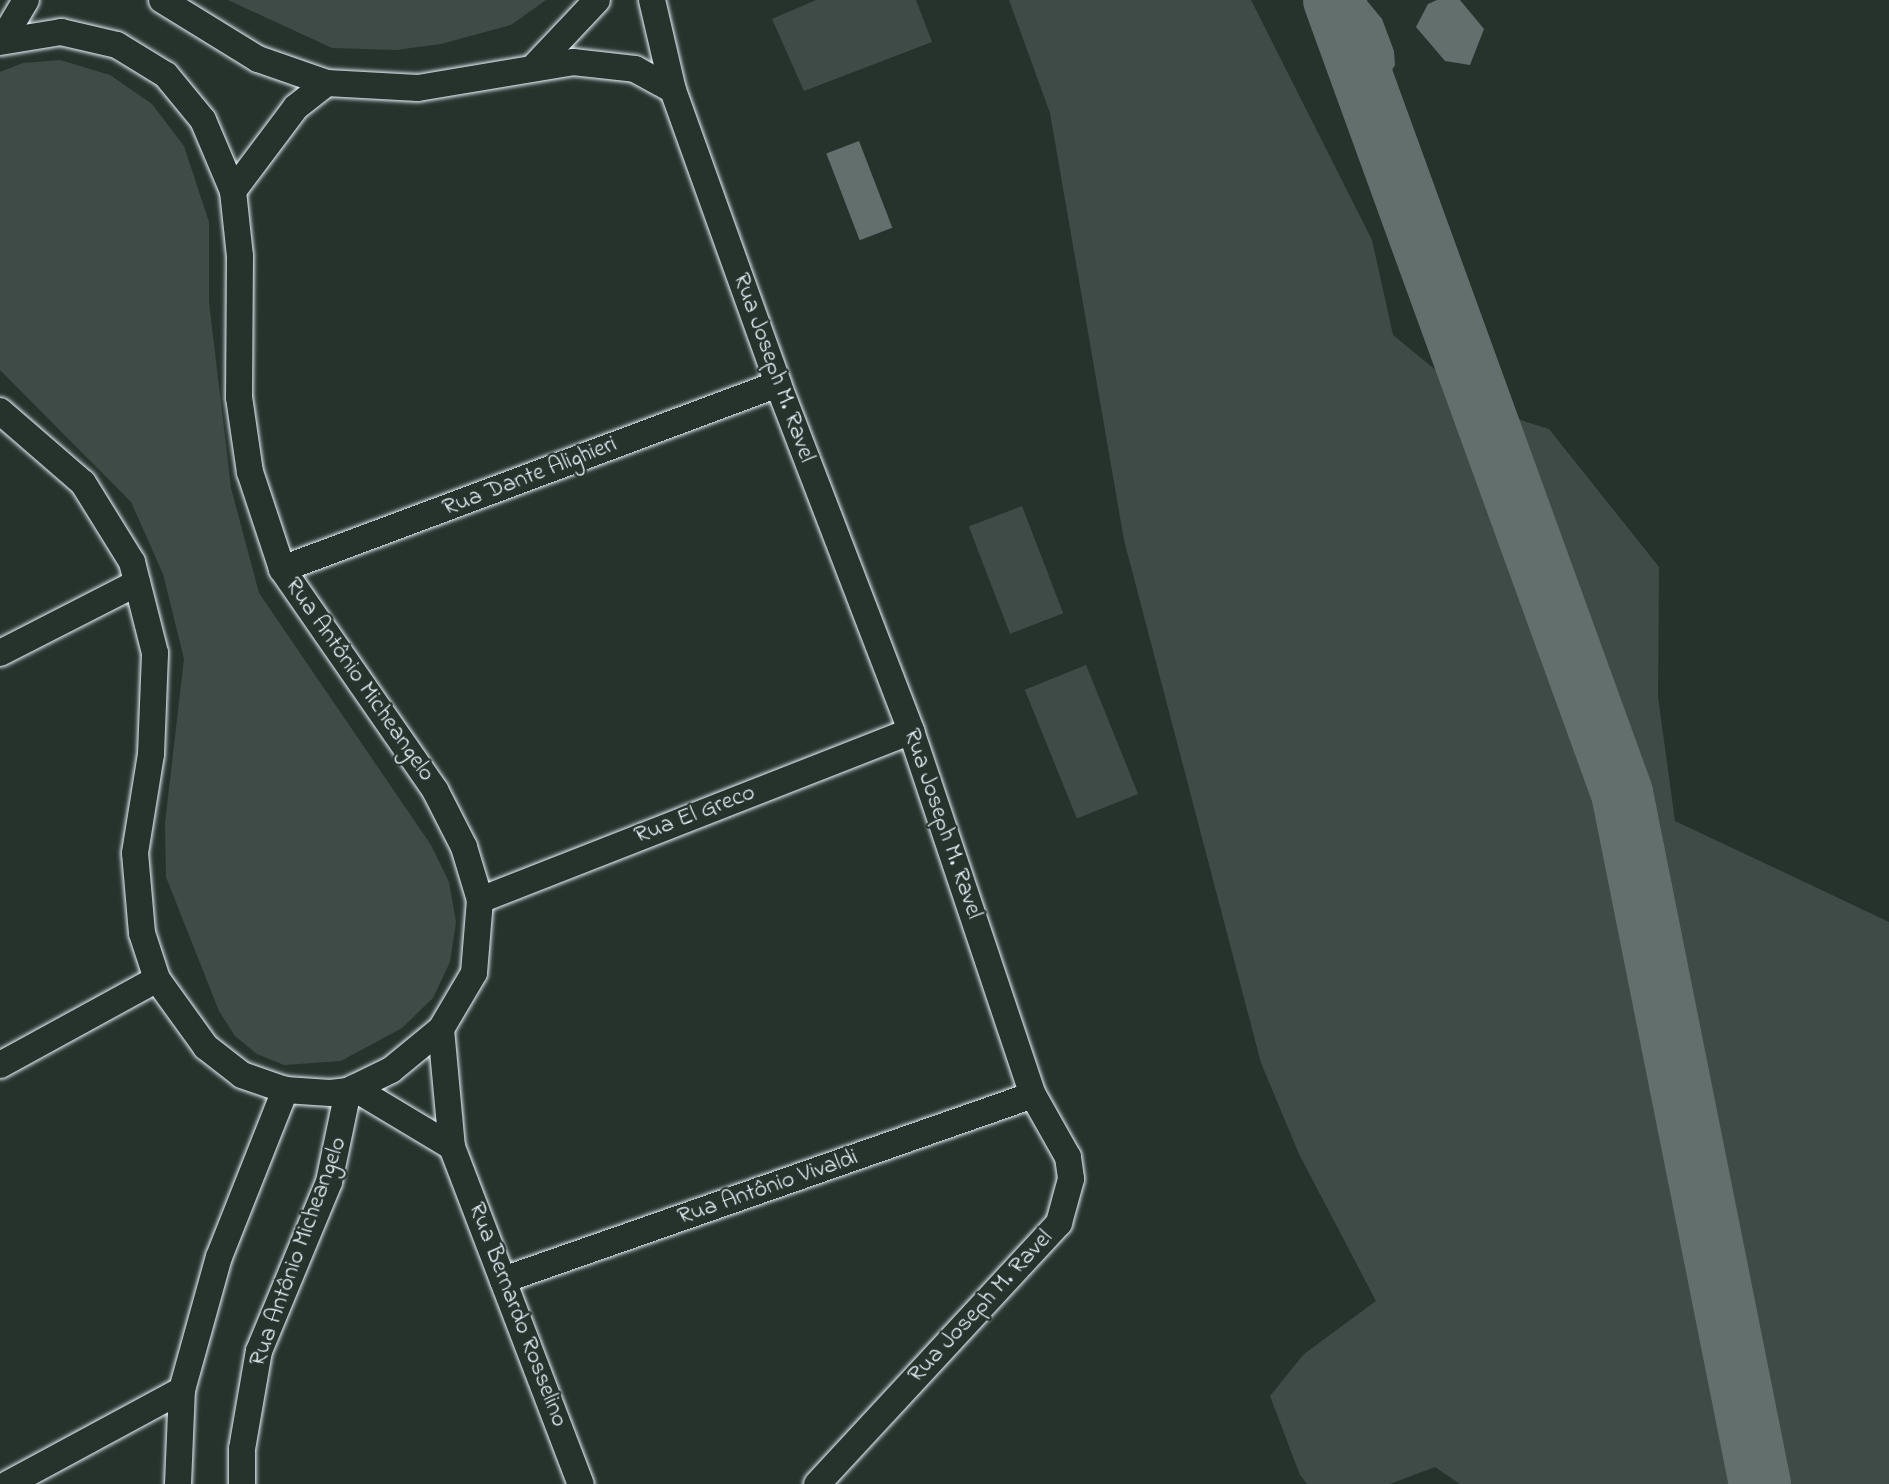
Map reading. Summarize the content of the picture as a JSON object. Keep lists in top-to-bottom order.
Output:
{
  "streets": {
    "street": [
      "Rua Joseph M. Ravel",
      "Rua Dante Alighieri",
      "Rua Antônio Micheangelo",
      "Rua El Greco",
      "Rua Antônio Vivaldi",
      "Rua Bernardo Rosselino"
    ]
  },
  "crossings": [
    ["Rua Joseph M. Ravel", "Rua Dante Alighieri"],
    ["Rua Joseph M. Ravel", "Rua El Greco"],
    ["Rua Joseph M. Ravel", "Rua Antônio Vivaldi"],
    ["Rua Dante Alighieri", "Rua Antônio Micheangelo"],
    ["Rua Antônio Micheangelo", "Rua El Greco"],
    ["Rua Antônio Micheangelo", "Rua Bernardo Rosselino"],
    ["Rua Antônio Vivaldi", "Rua Bernardo Rosselino"]
  ]
}
